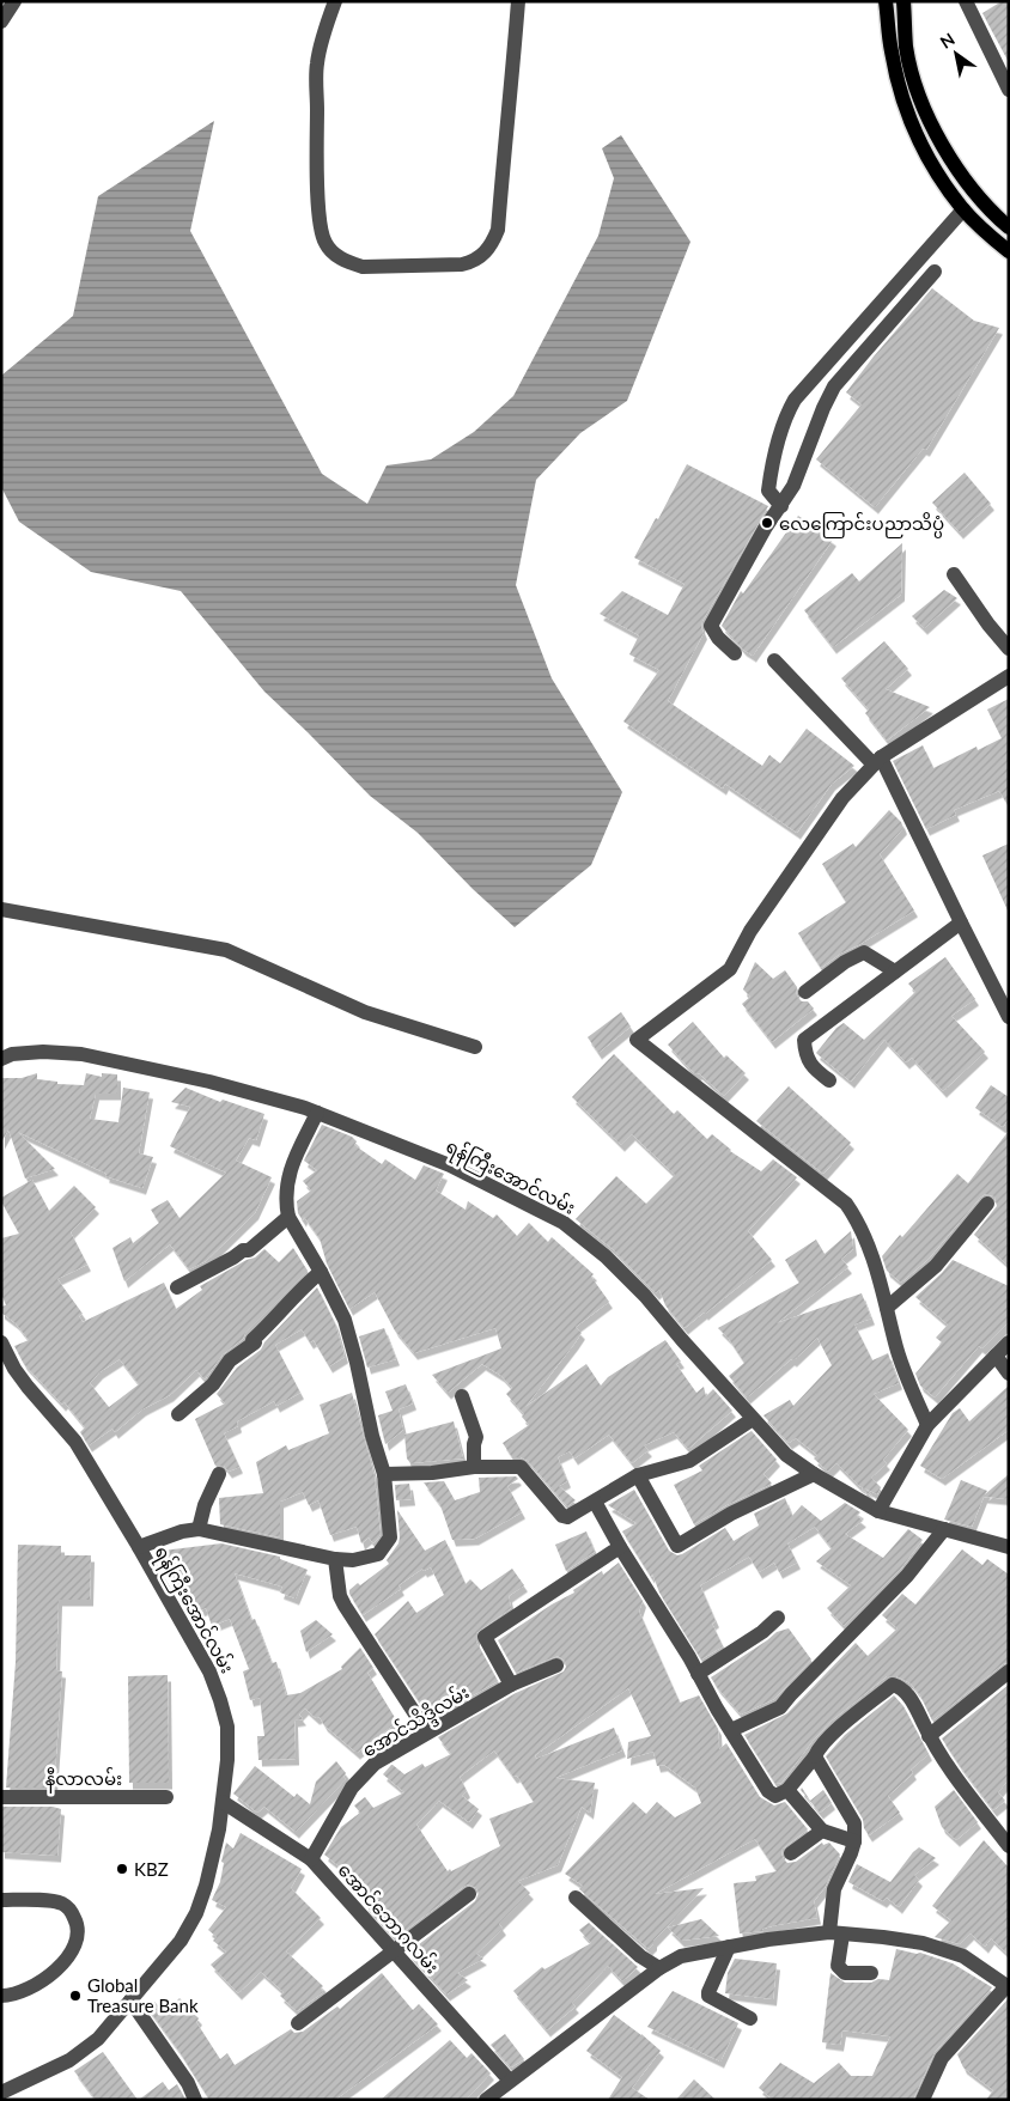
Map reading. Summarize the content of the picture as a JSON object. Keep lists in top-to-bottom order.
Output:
{
  "streets": {
    "street": [
      "ရန်ကြီးအောင်လမ်း",
      "အောင်သိဒ္ဒိလမ်း",
      "နီလာလမ်း",
      "အောင်ဘောဂလမ်း"
    ]
  },
  "crossings": [
    ["ရန်ကြီးအောင်လမ်း", "အောင်ဘောဂလမ်း"],
    ["အောင်သိဒ္ဒိလမ်း", "အောင်ဘောဂလမ်း"]
  ],
  "places": ["လေကြောင်းပညာသိပ္ပံ", "KBZ", "Global Treasure Bank"],
  "north": "top left"
}
